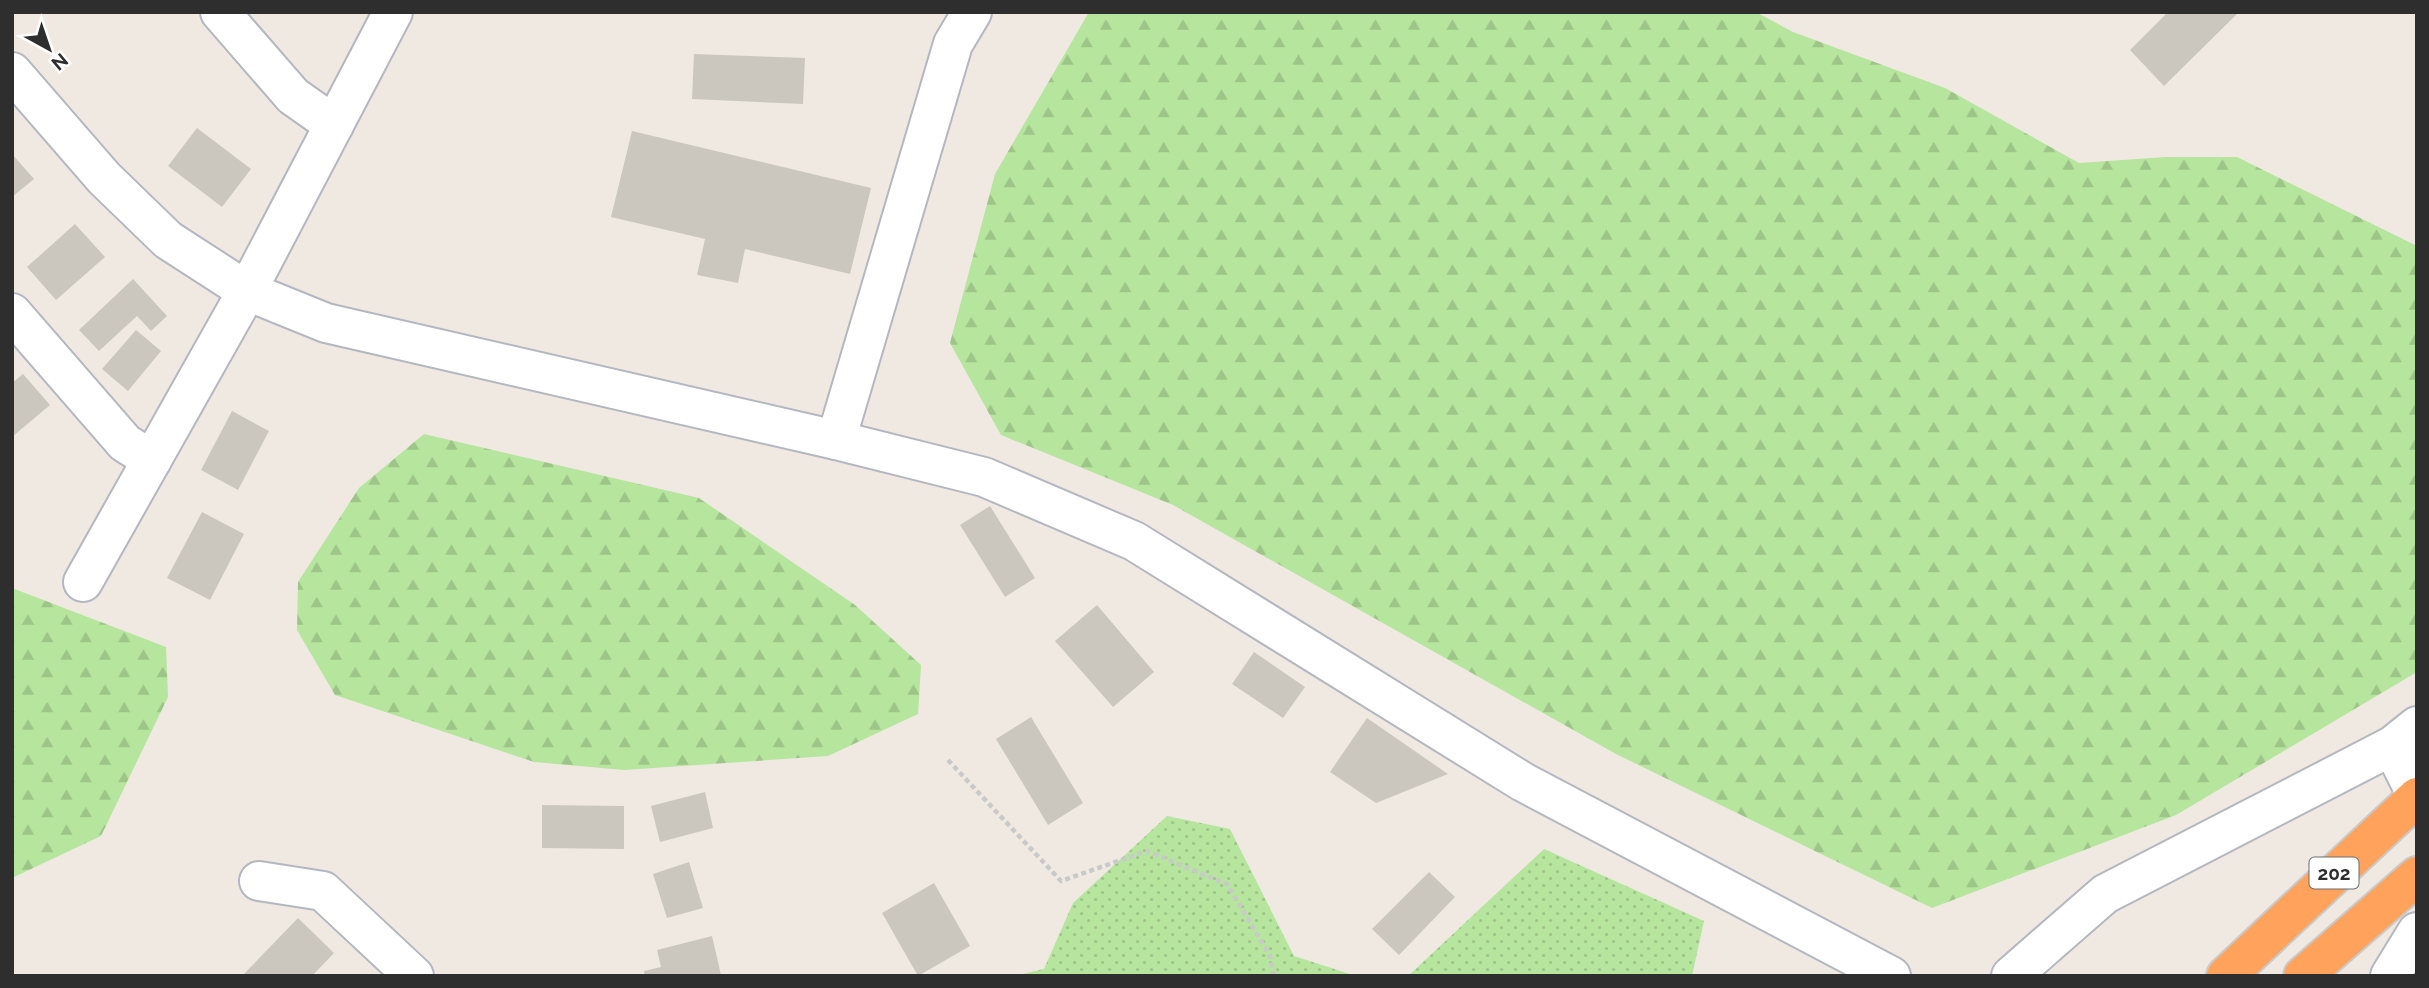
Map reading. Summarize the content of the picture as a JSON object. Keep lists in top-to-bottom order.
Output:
{
  "streets": {
    "highway": ["202"]
  },
  "north": "bottom right"
}
